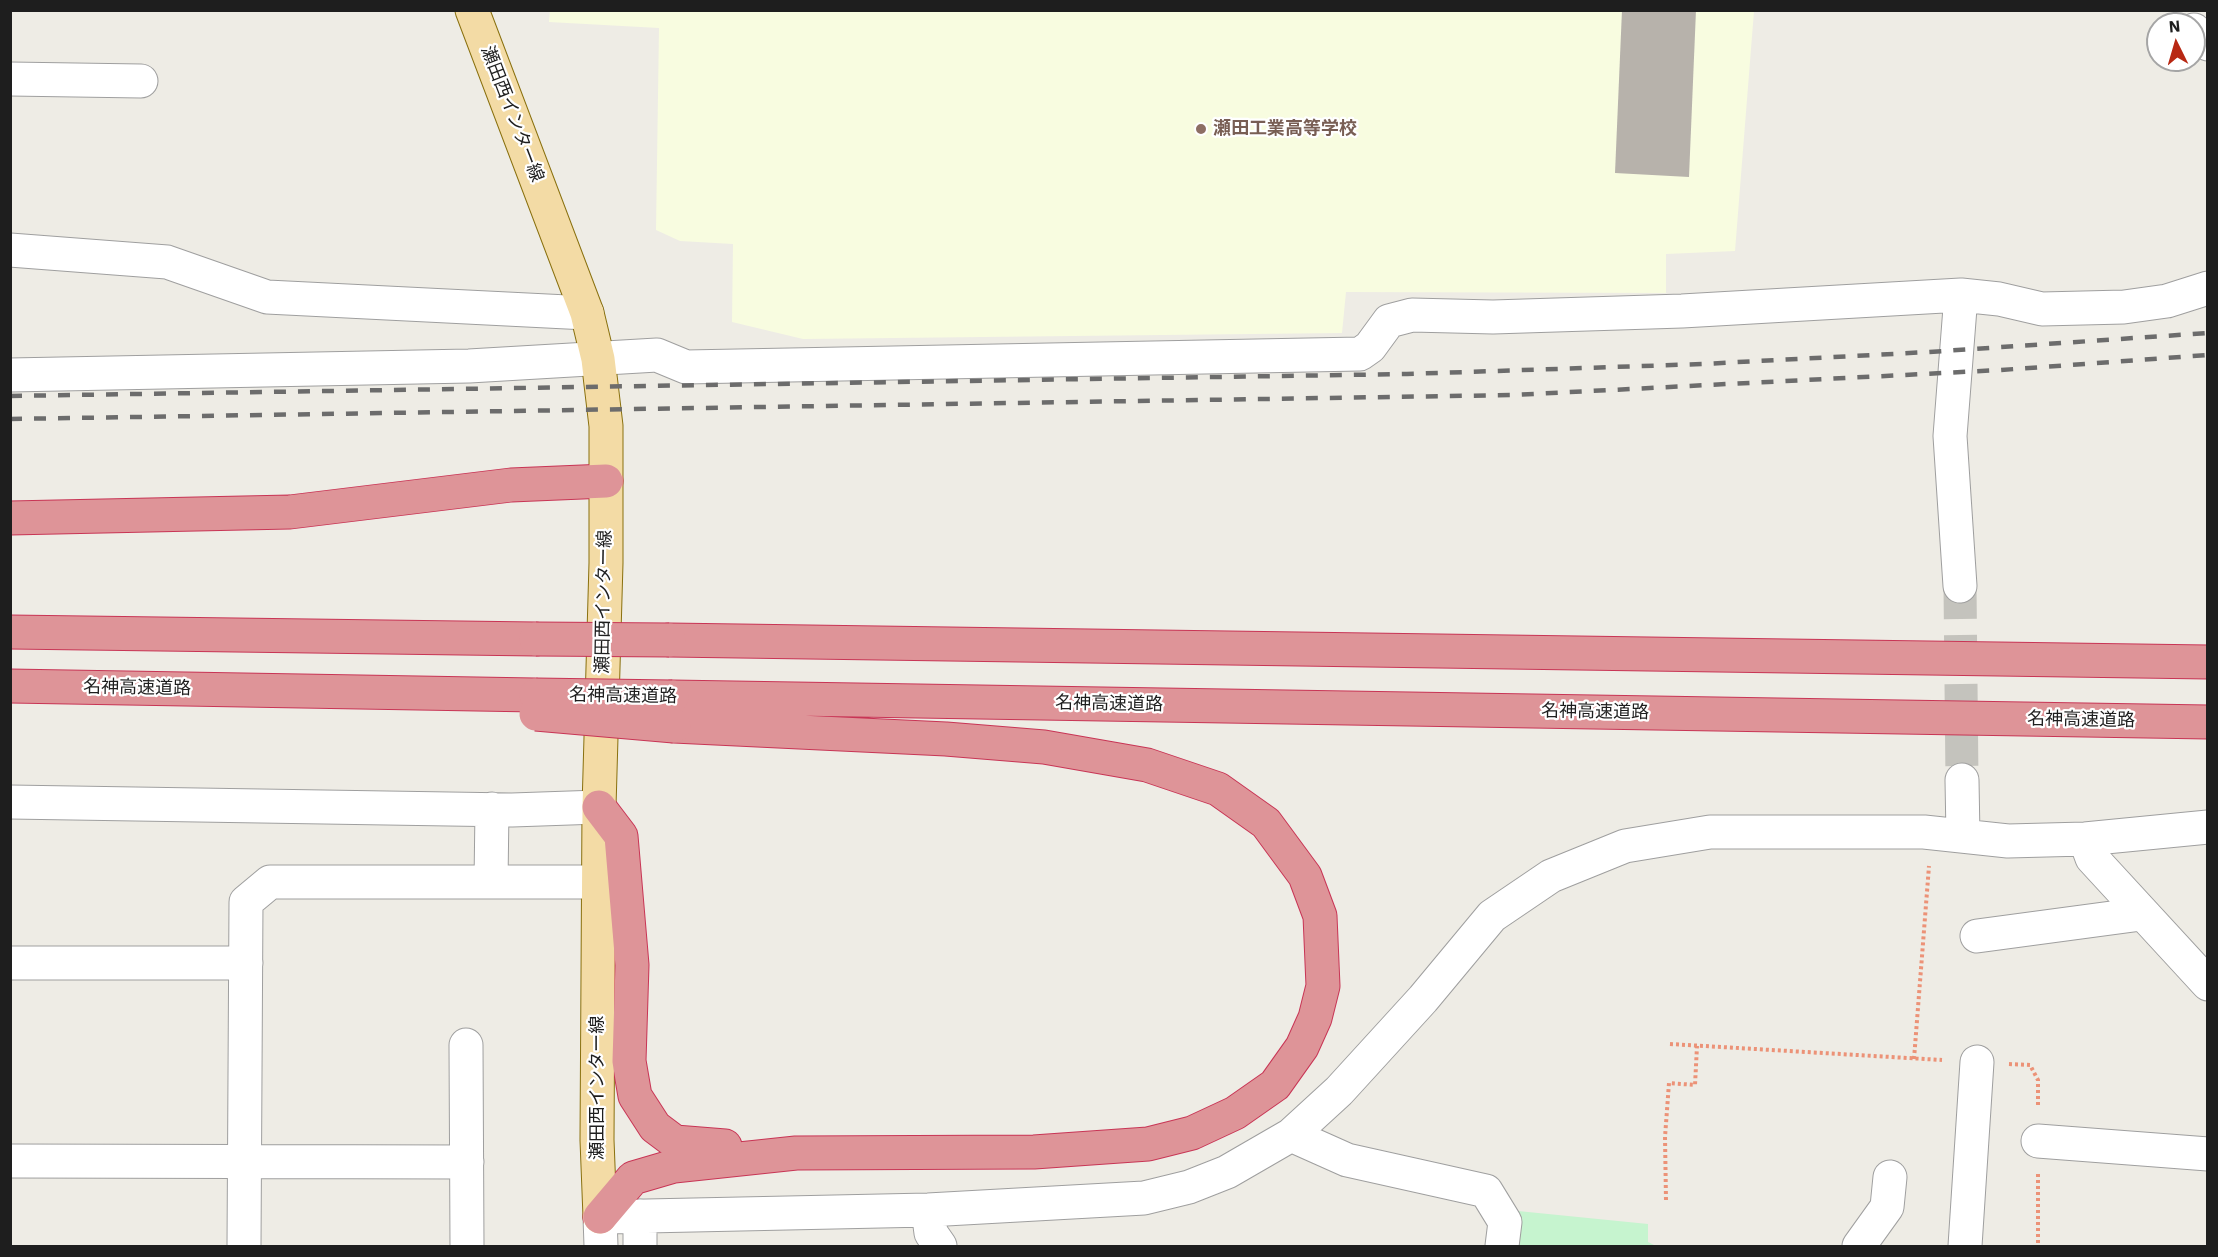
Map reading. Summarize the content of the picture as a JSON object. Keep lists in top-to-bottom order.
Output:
{
  "streets": {
    "highway": ["名神高速道路"],
    "main road": ["瀬田西インター線"]
  },
  "places": ["瀬田工業高等学校"],
  "north": "top"
}
